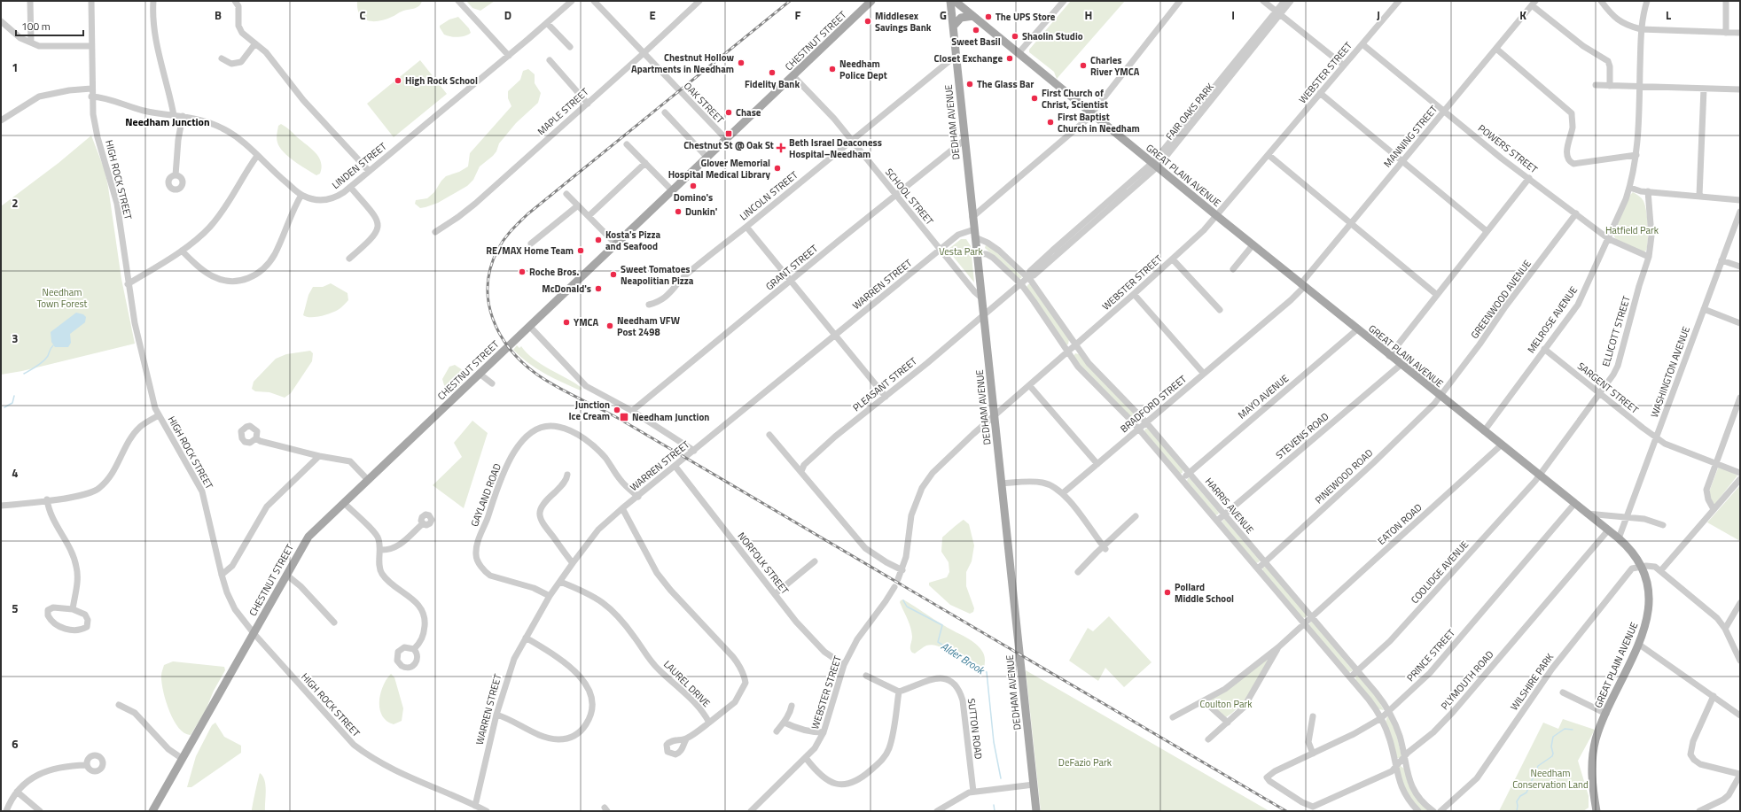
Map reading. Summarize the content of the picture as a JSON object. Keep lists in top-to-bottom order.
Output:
{
  "streets": {
    "main road": ["CHESTNUT STREET", "DEDHAM AVENUE", "GREAT PLAIN AVENUE"],
    "street": [
      "WEBSTER STREET",
      "OAK STREET",
      "MAPLE STREET",
      "FAIR OAKS PARK",
      "MANNING STREET",
      "POWERS STREET",
      "LINDEN STREET",
      "HIGH ROCK STREET",
      "LINCOLN STREET",
      "SCHOOL STREET",
      "GRANT STREET",
      "WARREN STREET",
      "GREENWOOD AVENUE",
      "MELROSE AVENUE",
      "ELLICOTT STREET",
      "WASHINGTON AVENUE",
      "PLEASANT STREET",
      "SARGENT STREET",
      "MAYO AVENUE",
      "BRADFORD STREET",
      "STEVENS ROAD",
      "PINEWOOD ROAD",
      "GAYLAND ROAD",
      "HARRIS AVENUE",
      "EATON ROAD",
      "NORFOLK STREET",
      "COOLIDGE AVENUE",
      "PRINCE STREET",
      "PLYMOUTH ROAD",
      "WILSHIRE PARK",
      "LAUREL DRIVE",
      "SUTTON ROAD"
    ]
  },
  "crossings": [
    ["CHESTNUT STREET", "OAK STREET"],
    ["CHESTNUT STREET", "HIGH ROCK STREET"],
    ["CHESTNUT STREET", "SCHOOL STREET"],
    ["WEBSTER STREET", "DEDHAM AVENUE"],
    ["WEBSTER STREET", "POWERS STREET"],
    ["WEBSTER STREET", "GREAT PLAIN AVENUE"],
    ["WEBSTER STREET", "HARRIS AVENUE"],
    ["WEBSTER STREET", "NORFOLK STREET"],
    ["OAK STREET", "MAPLE STREET"],
    ["FAIR OAKS PARK", "DEDHAM AVENUE"],
    ["FAIR OAKS PARK", "GREAT PLAIN AVENUE"],
    ["FAIR OAKS PARK", "PLEASANT STREET"],
    ["FAIR OAKS PARK", "HARRIS AVENUE"],
    ["DEDHAM AVENUE", "LINCOLN STREET"],
    ["DEDHAM AVENUE", "SCHOOL STREET"],
    ["DEDHAM AVENUE", "GRANT STREET"],
    ["DEDHAM AVENUE", "WARREN STREET"],
    ["DEDHAM AVENUE", "PLEASANT STREET"],
    ["DEDHAM AVENUE", "HARRIS AVENUE"],
    ["MANNING STREET", "POWERS STREET"],
    ["MANNING STREET", "GREAT PLAIN AVENUE"],
    ["MANNING STREET", "BRADFORD STREET"],
    ["POWERS STREET", "GREENWOOD AVENUE"],
    ["POWERS STREET", "MELROSE AVENUE"],
    ["POWERS STREET", "ELLICOTT STREET"],
    ["LINDEN STREET", "HIGH ROCK STREET"],
    ["GREAT PLAIN AVENUE", "GREENWOOD AVENUE"],
    ["GREAT PLAIN AVENUE", "MELROSE AVENUE"],
    ["GREAT PLAIN AVENUE", "ELLICOTT STREET"],
    ["GREAT PLAIN AVENUE", "WASHINGTON AVENUE"],
    ["GREAT PLAIN AVENUE", "MAYO AVENUE"],
    ["GREAT PLAIN AVENUE", "BRADFORD STREET"],
    ["GREAT PLAIN AVENUE", "STEVENS ROAD"],
    ["GREAT PLAIN AVENUE", "PINEWOOD ROAD"],
    ["GREAT PLAIN AVENUE", "EATON ROAD"],
    ["GREAT PLAIN AVENUE", "COOLIDGE AVENUE"],
    ["GREAT PLAIN AVENUE", "PRINCE STREET"],
    ["GREAT PLAIN AVENUE", "PLYMOUTH ROAD"],
    ["GREAT PLAIN AVENUE", "WILSHIRE PARK"],
    ["HIGH ROCK STREET", "WARREN STREET"],
    ["LINCOLN STREET", "SCHOOL STREET"],
    ["SCHOOL STREET", "GRANT STREET"],
    ["SCHOOL STREET", "WARREN STREET"],
    ["WARREN STREET", "GAYLAND ROAD"],
    ["WARREN STREET", "NORFOLK STREET"],
    ["WARREN STREET", "LAUREL DRIVE"],
    ["GREENWOOD AVENUE", "PINEWOOD ROAD"],
    ["MELROSE AVENUE", "SARGENT STREET"],
    ["ELLICOTT STREET", "SARGENT STREET"],
    ["ELLICOTT STREET", "COOLIDGE AVENUE"],
    ["WASHINGTON AVENUE", "SARGENT STREET"],
    ["MAYO AVENUE", "HARRIS AVENUE"],
    ["BRADFORD STREET", "HARRIS AVENUE"],
    ["STEVENS ROAD", "HARRIS AVENUE"],
    ["PINEWOOD ROAD", "HARRIS AVENUE"],
    ["HARRIS AVENUE", "EATON ROAD"],
    ["HARRIS AVENUE", "COOLIDGE AVENUE"],
    ["HARRIS AVENUE", "PRINCE STREET"],
    ["HARRIS AVENUE", "PLYMOUTH ROAD"],
    ["PRINCE STREET", "PLYMOUTH ROAD"]
  ],
  "districts": ["Needham Junction"],
  "water": ["Alder Brook"],
  "parks": [
    "Hatfield Park",
    "Vesta Park",
    "Needham Town Forest",
    "Coulton Park",
    "DeFazio Park",
    "Needham Conservation Land"
  ],
  "places": {
    "other": [
      "The UPS Store",
      "Middlesex Savings Bank",
      "Sweet Basil",
      "Shaolin Studio",
      "Closet Exchange",
      "Chestnut Hollow Apartments in Needham",
      "Charles River YMCA",
      "Needham Police Dept",
      "Fidelity Bank",
      "High Rock School",
      "The Glass Bar",
      "First Church of Christ, Scientist",
      "Chase",
      "First Baptist Church in Needham",
      "Glover Memorial Hospital Medical Library",
      "Domino's",
      "Dunkin'",
      "Kosta's Pizza and Seafood",
      "RE/MAX Home Team",
      "Roche Bros.",
      "Sweet Tomatoes Neapolitian Pizza",
      "McDonald's",
      "YMCA",
      "Needham VFW Post 2498",
      "Junction Ice Cream",
      "Pollard Middle School"
    ],
    "transit": ["Chestnut St @ Oak St", "Needham Junction"],
    "health": ["Beth Israel Deaconess Hospital–Needham"]
  },
  "scale_bar": "100 m",
  "grid": {
    "columns": [
      "B",
      "C",
      "D",
      "E",
      "F",
      "G",
      "H",
      "I",
      "J",
      "K",
      "L"
    ],
    "rows": [
      "1",
      "2",
      "3",
      "4",
      "5",
      "6"
    ]
  }
}
